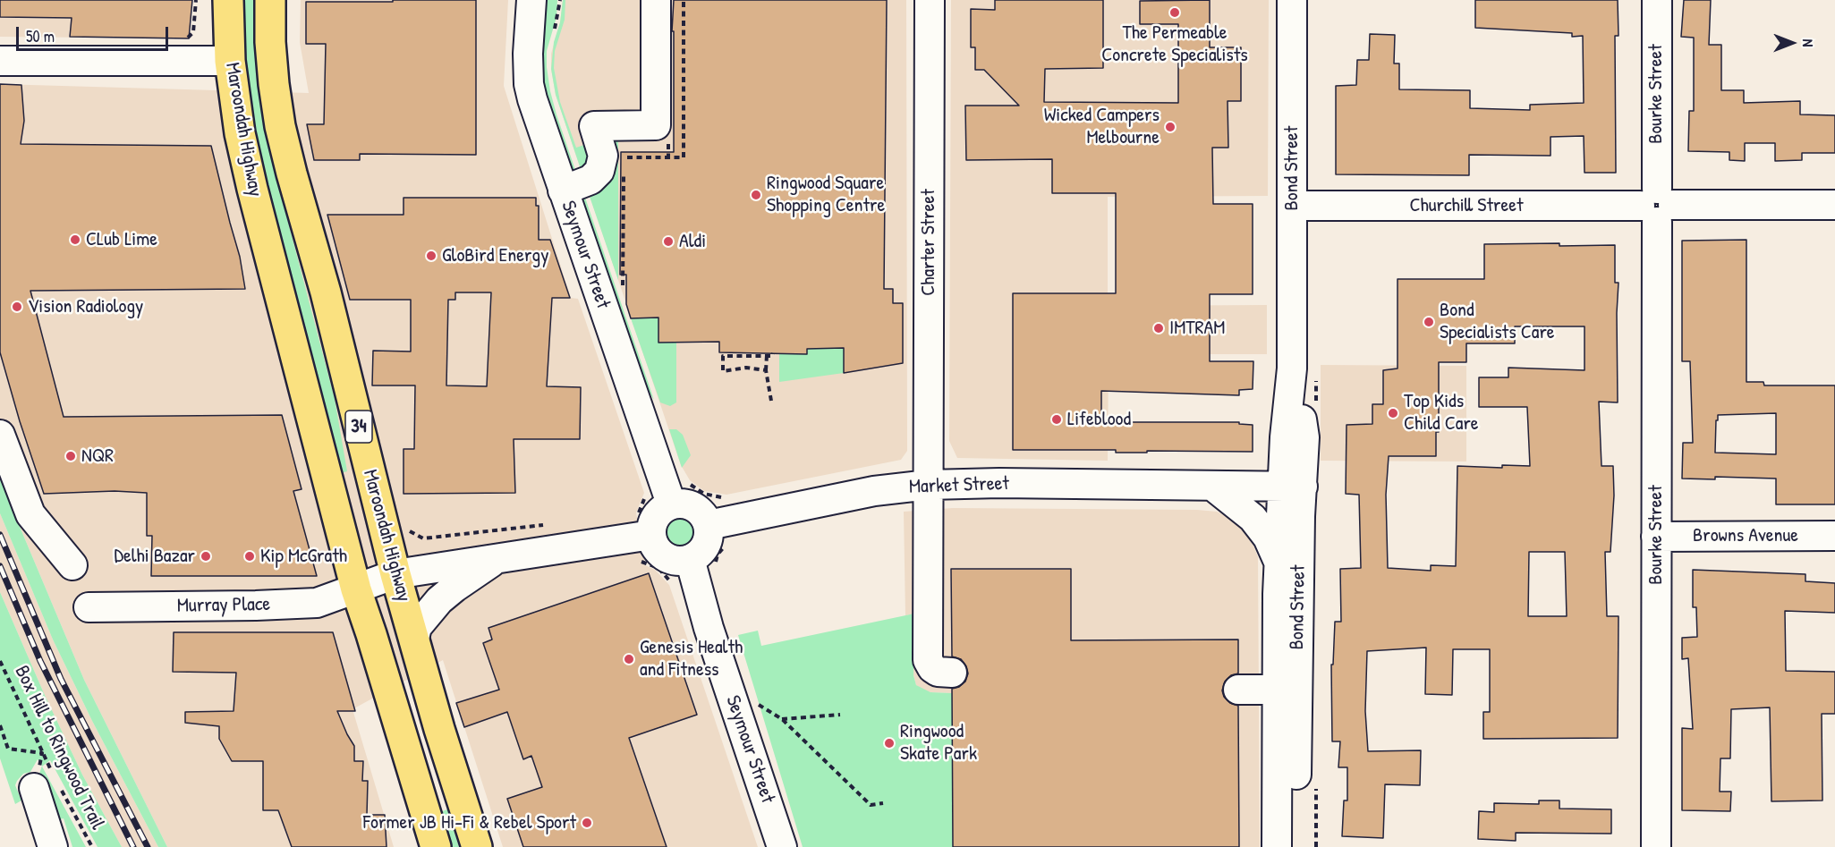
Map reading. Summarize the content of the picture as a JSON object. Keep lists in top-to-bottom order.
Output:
{
  "streets": {
    "highway": ["Maroondah Highway", "34"],
    "street": [
      "Bourke Street",
      "Bond Street",
      "Churchill Street",
      "Charter Street",
      "Seymour Street",
      "Market Street",
      "Browns Avenue",
      "Murray Place"
    ],
    "path": ["Box Hill to Ringwood Trail"]
  },
  "crossings": [
    ["Bourke Street", "Churchill Street"],
    ["Bourke Street", "Browns Avenue"],
    ["Maroondah Highway", "Murray Place"],
    ["Bond Street", "Churchill Street"],
    ["Bond Street", "Market Street"],
    ["Charter Street", "Market Street"]
  ],
  "places": [
    "The Permeable Concrete Specialists",
    "Wicked Campers Melbourne",
    "Ringwood Square Shopping Centre",
    "CLub Lime",
    "Aldi",
    "GloBird Energy",
    "Vision Radiology",
    "Bond Specialists Care",
    "IMTRAM",
    "Top Kids Child Care",
    "Lifeblood",
    "NQR",
    "Delhi Bazar",
    "Kip McGrath",
    "Genesis Health and Fitness",
    "Ringwood Skate Park",
    "Former JB Hi-Fi & Rebel Sport"
  ],
  "scale_bar": "50 m",
  "north": "right"
}
